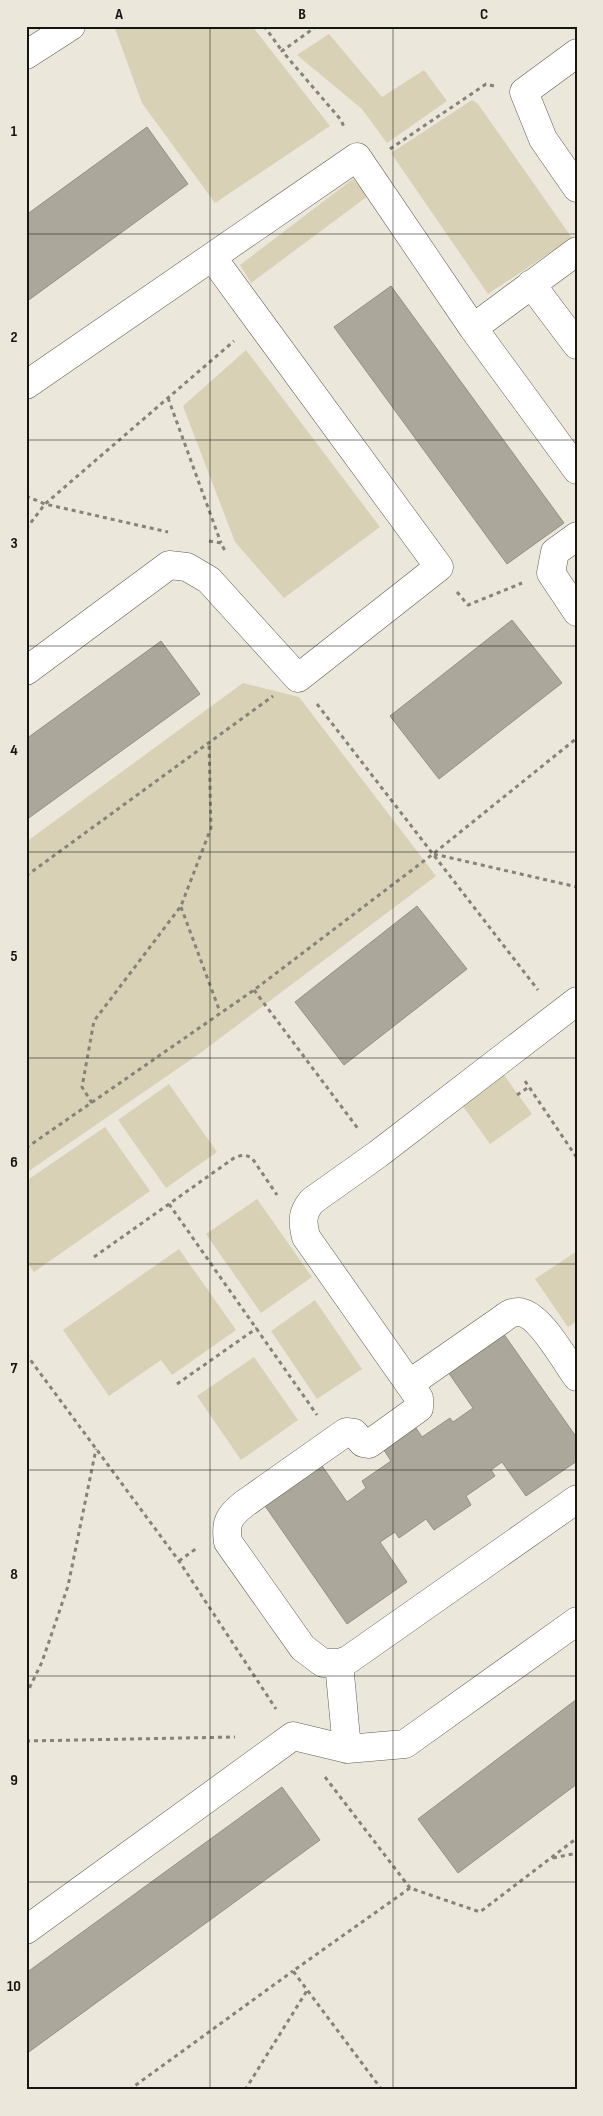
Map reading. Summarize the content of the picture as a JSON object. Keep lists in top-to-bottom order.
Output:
{
  "grid": {
    "columns": ["A", "B", "C"],
    "rows": [
      "1",
      "2",
      "3",
      "4",
      "5",
      "6",
      "7",
      "8",
      "9",
      "10"
    ]
  }
}
